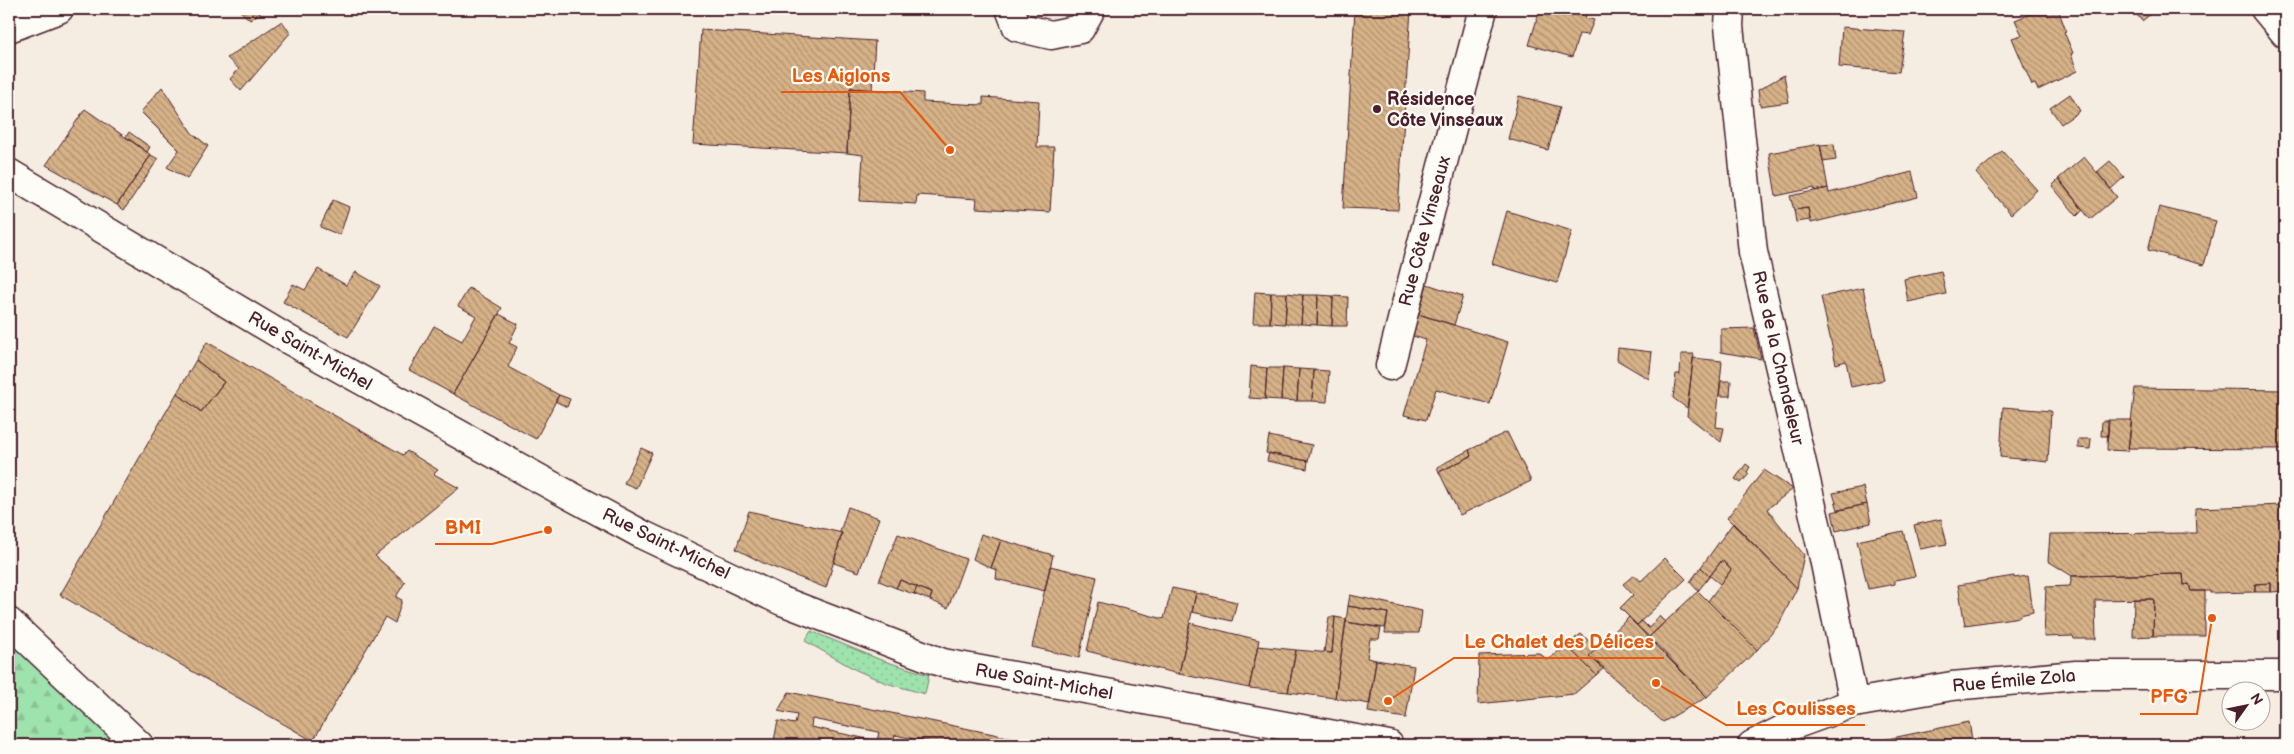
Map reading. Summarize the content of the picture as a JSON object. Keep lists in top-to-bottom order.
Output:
{
  "streets": {
    "main road": [
      "Rue Côte Vinseaux",
      "Rue Saint-Michel",
      "Rue de la Chandeleur",
      "Rue Émile Zola"
    ]
  },
  "crossings": [
    ["Rue de la Chandeleur", "Rue Émile Zola"]
  ],
  "places": [
    "Résidence Côte Vinseaux",
    "Les Aiglons",
    "BMI",
    "PFG",
    "Les Coulisses",
    "Le Chalet des Délices"
  ],
  "north": "top right"
}
